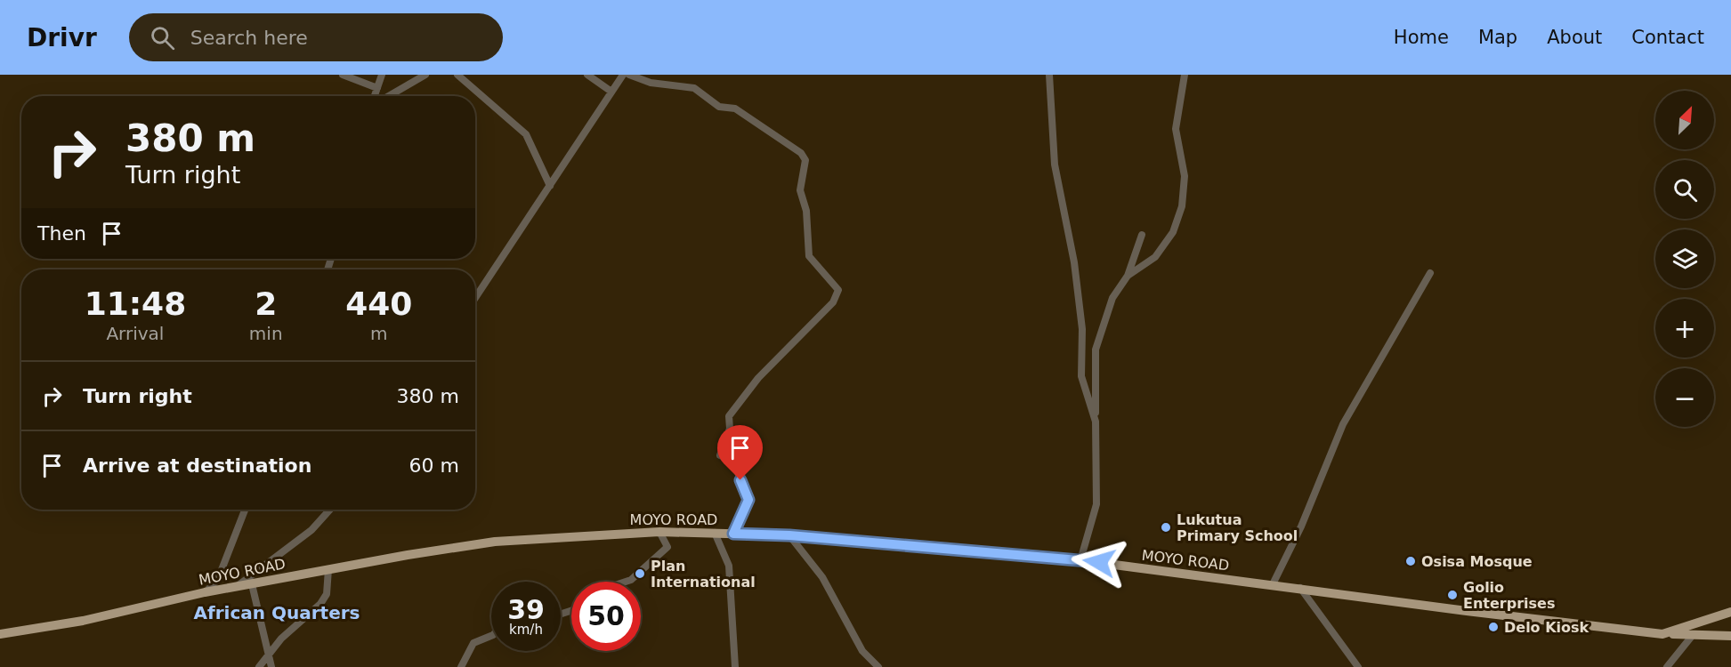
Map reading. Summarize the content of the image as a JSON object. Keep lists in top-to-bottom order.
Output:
{
  "streets": {
    "main road": ["MOYO ROAD"]
  },
  "districts": ["African Quarters"],
  "places": [
    "Lukutua Primary School",
    "Osisa Mosque",
    "Plan International",
    "Golio Enterprises",
    "Delo Kiosk"
  ],
  "north": "top right",
  "page": {
    "header": "Drivr",
    "search": "Search here",
    "nav": [
      "Home",
      "Map",
      "About",
      "Contact"
    ],
    "map_buttons": ["+", "−"],
    "turn": ["380 m", "Turn right"],
    "then": "Then",
    "eta": [
      "11:48",
      "Arrival",
      "2",
      "min",
      "440",
      "m"
    ],
    "list": [
      {
        "name": "Turn right",
        "value": "380 m"
      },
      {
        "name": "Arrive at destination",
        "value": "60 m"
      }
    ],
    "speed": "39 km/h",
    "limit": "50"
  }
}
